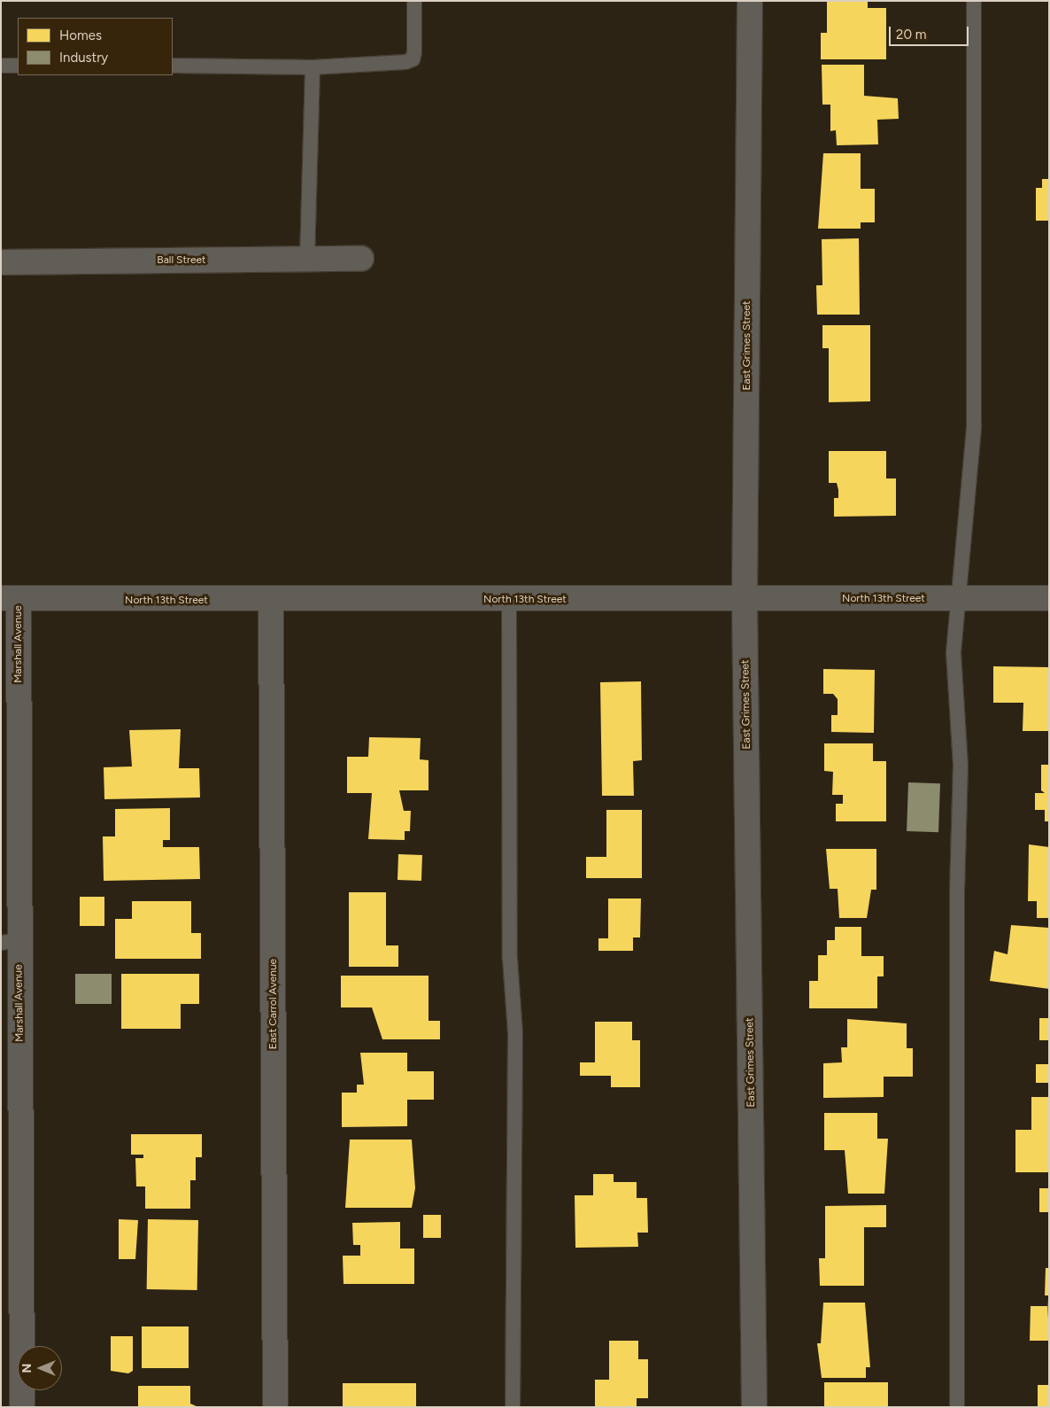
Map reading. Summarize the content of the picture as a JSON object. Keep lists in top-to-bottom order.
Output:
{
  "streets": {
    "street": [
      "Ball Street",
      "East Grimes Street",
      "North 13th Street",
      "Marshall Avenue",
      "East Carrol Avenue"
    ]
  },
  "crossings": [
    ["East Grimes Street", "North 13th Street"],
    ["North 13th Street", "Marshall Avenue"],
    ["North 13th Street", "East Carrol Avenue"]
  ],
  "legend": ["Homes", "Industry"],
  "scale_bar": "20 m",
  "north": "left"
}
